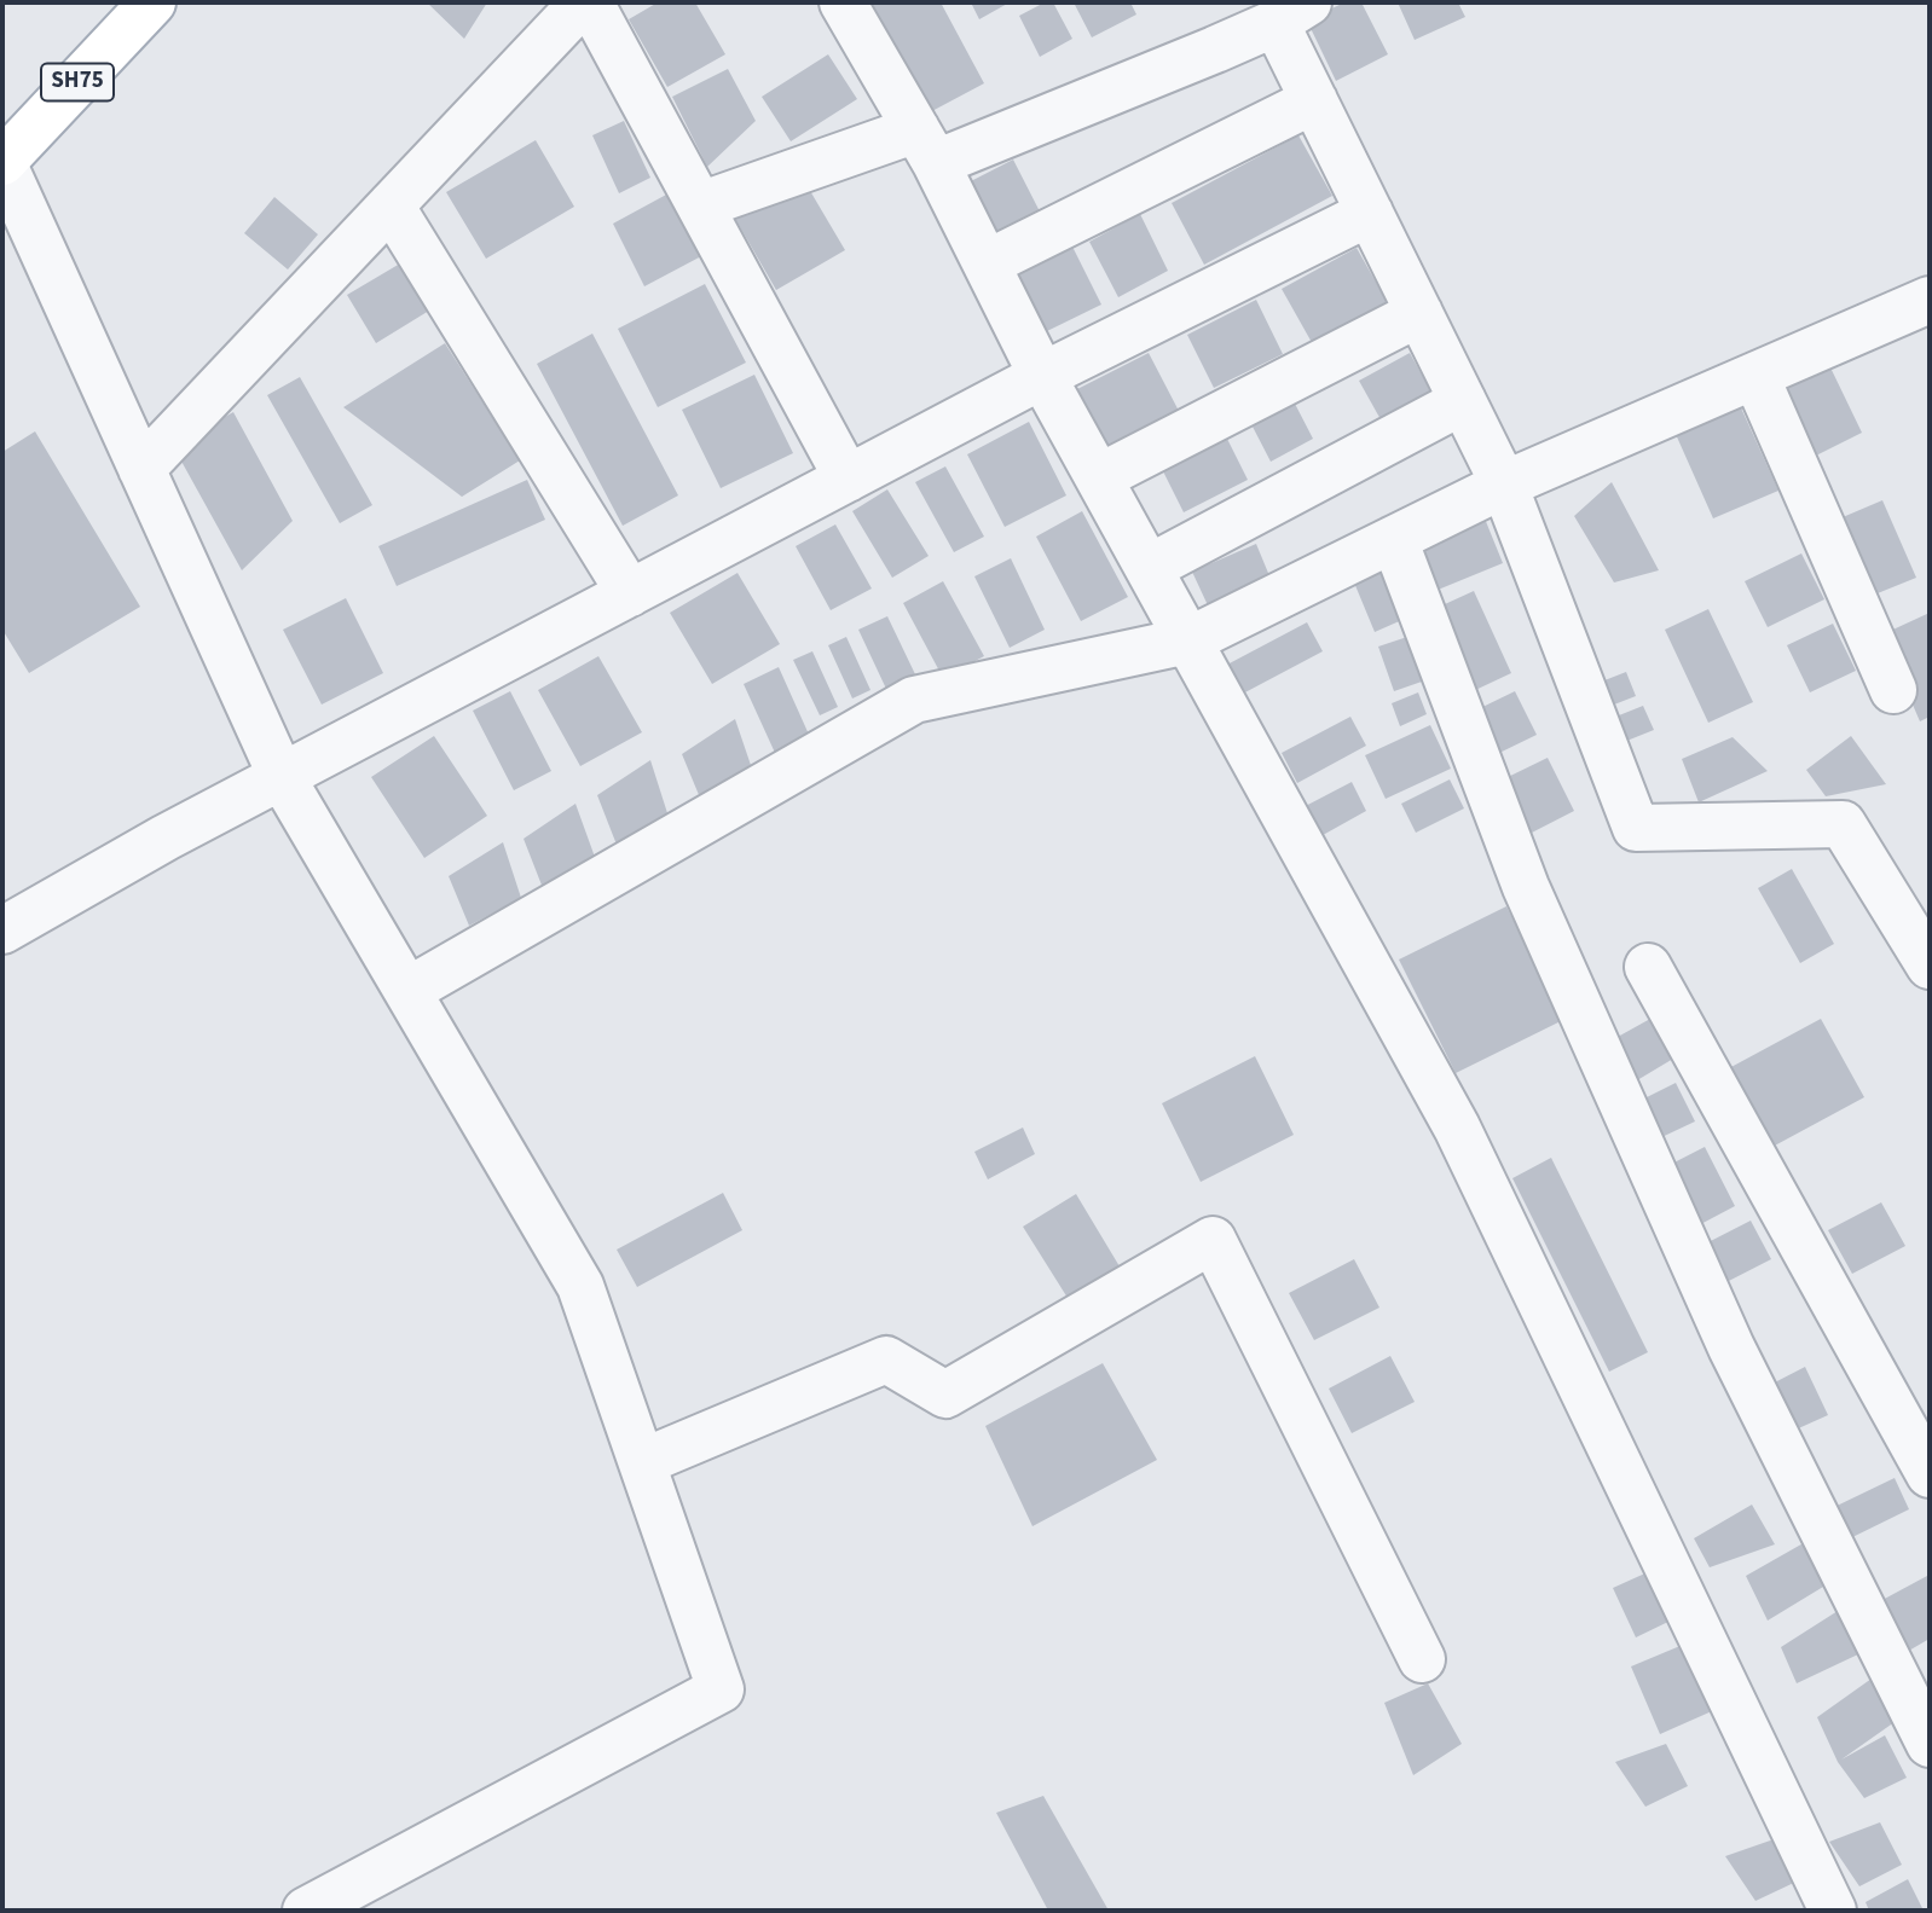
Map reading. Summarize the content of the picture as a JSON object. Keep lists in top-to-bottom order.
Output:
{
  "streets": {
    "main road": ["SH75"]
  }
}
